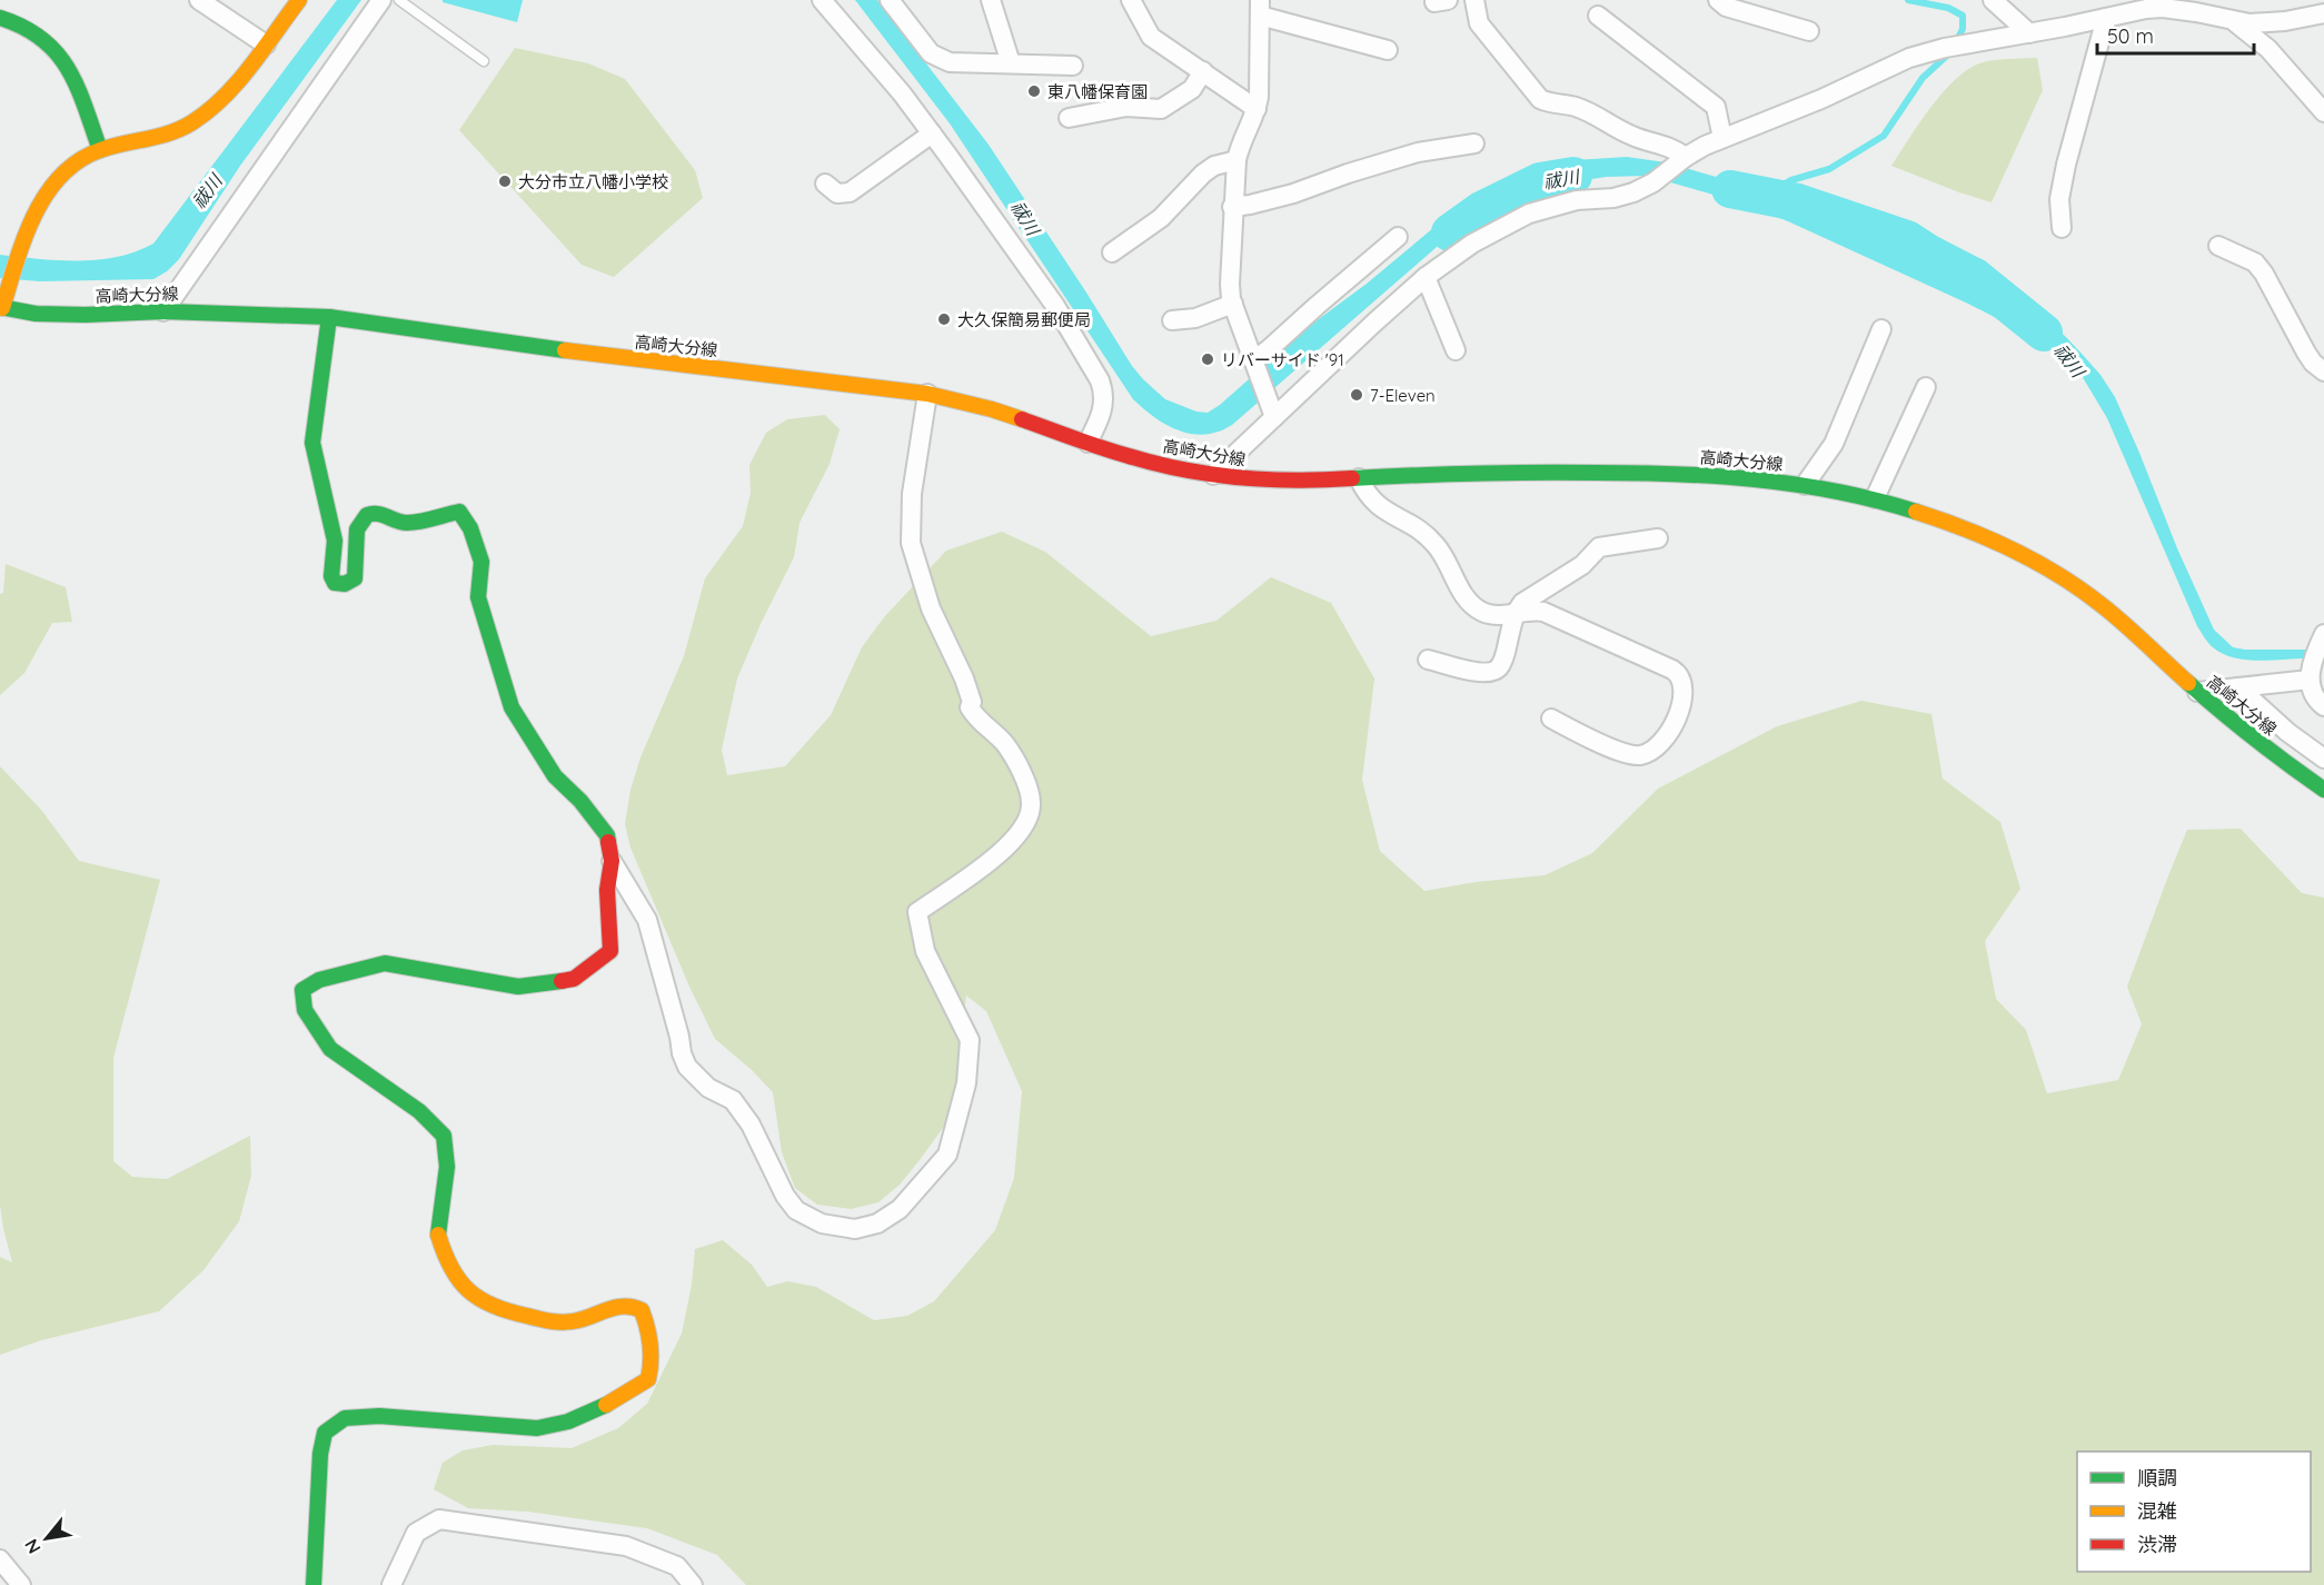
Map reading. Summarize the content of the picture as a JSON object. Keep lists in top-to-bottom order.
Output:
{
  "streets": {
    "street": ["高崎大分線"]
  },
  "water": ["祓川"],
  "places": [
    "東八幡保育園",
    "大分市立八幡小学校",
    "大久保簡易郵便局",
    "リバーサイド '91",
    "7-Eleven"
  ],
  "legend": ["順調", "混雑", "渋滞"],
  "scale_bar": "50 m",
  "north": "bottom left"
}
